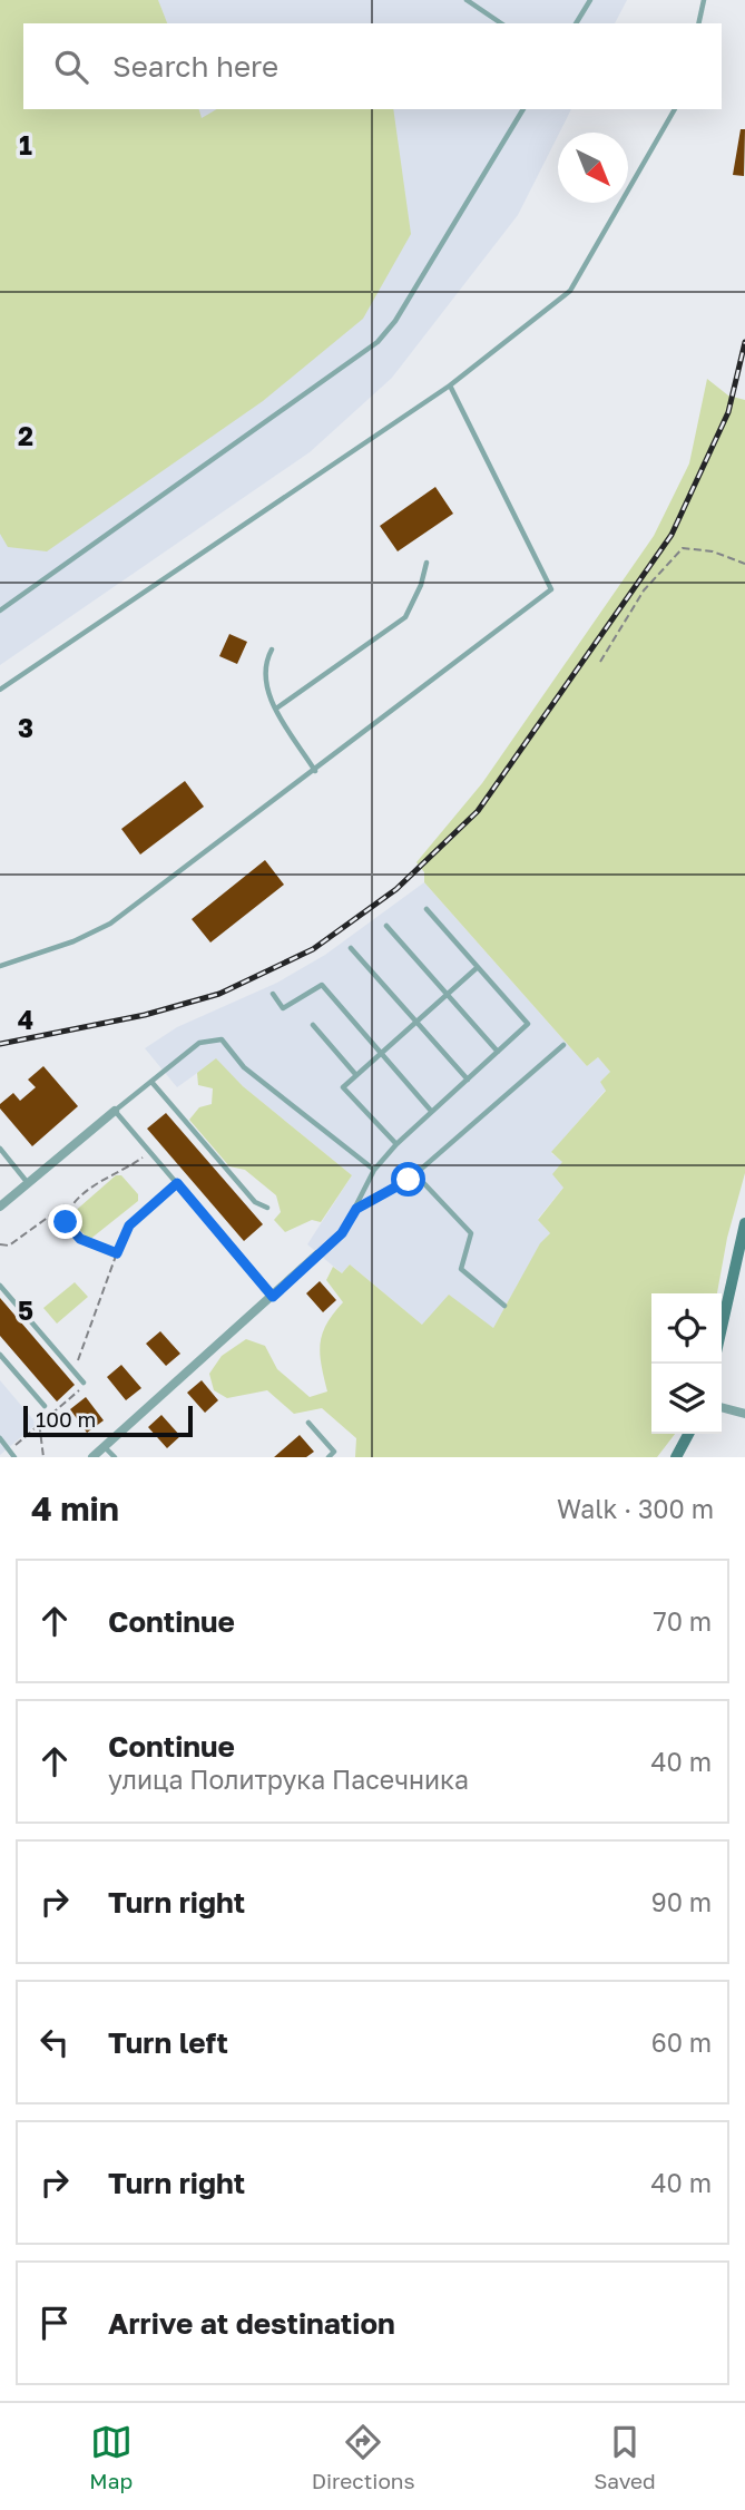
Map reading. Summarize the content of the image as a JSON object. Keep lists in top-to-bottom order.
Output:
{
  "scale_bar": "100 m",
  "north": "bottom right",
  "page": {
    "search": "Search here",
    "scale": "100 m",
    "heading": ["4 min", "Walk · 300 m"],
    "list": [
      ["Continue", "70 m"],
      ["Continue", "улица Политрука Пасечника", "40 m"],
      ["Turn right", "90 m"],
      ["Turn left", "60 m"],
      ["Turn right", "40 m"],
      "Arrive at destination"
    ],
    "nav": ["Map", "Directions", "Saved"]
  },
  "grid": {
    "rows": [
      "1",
      "2",
      "3",
      "4",
      "5"
    ]
  }
}
